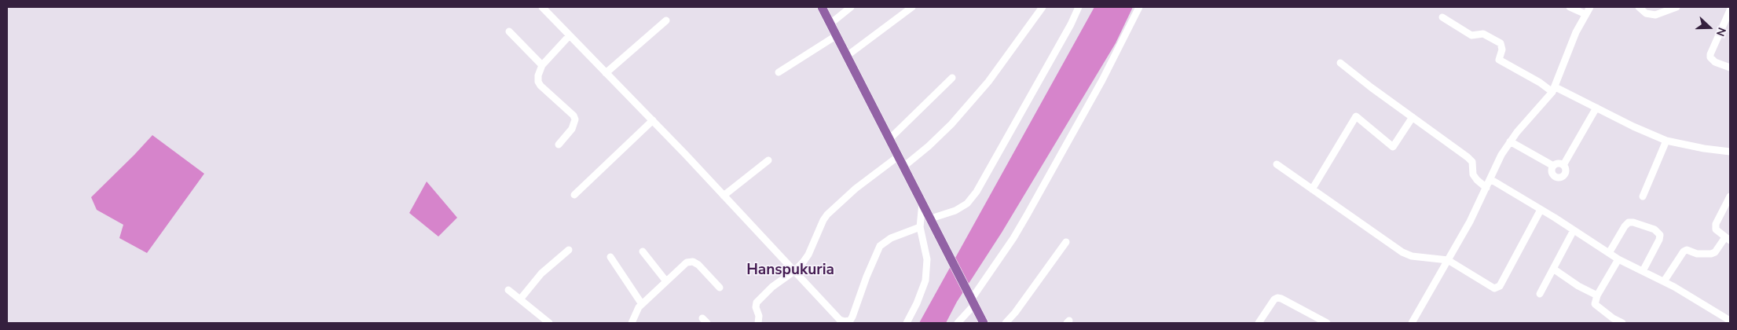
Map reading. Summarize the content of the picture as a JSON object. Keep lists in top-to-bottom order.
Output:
{
  "districts": ["Hanspukuria"],
  "north": "right"
}
